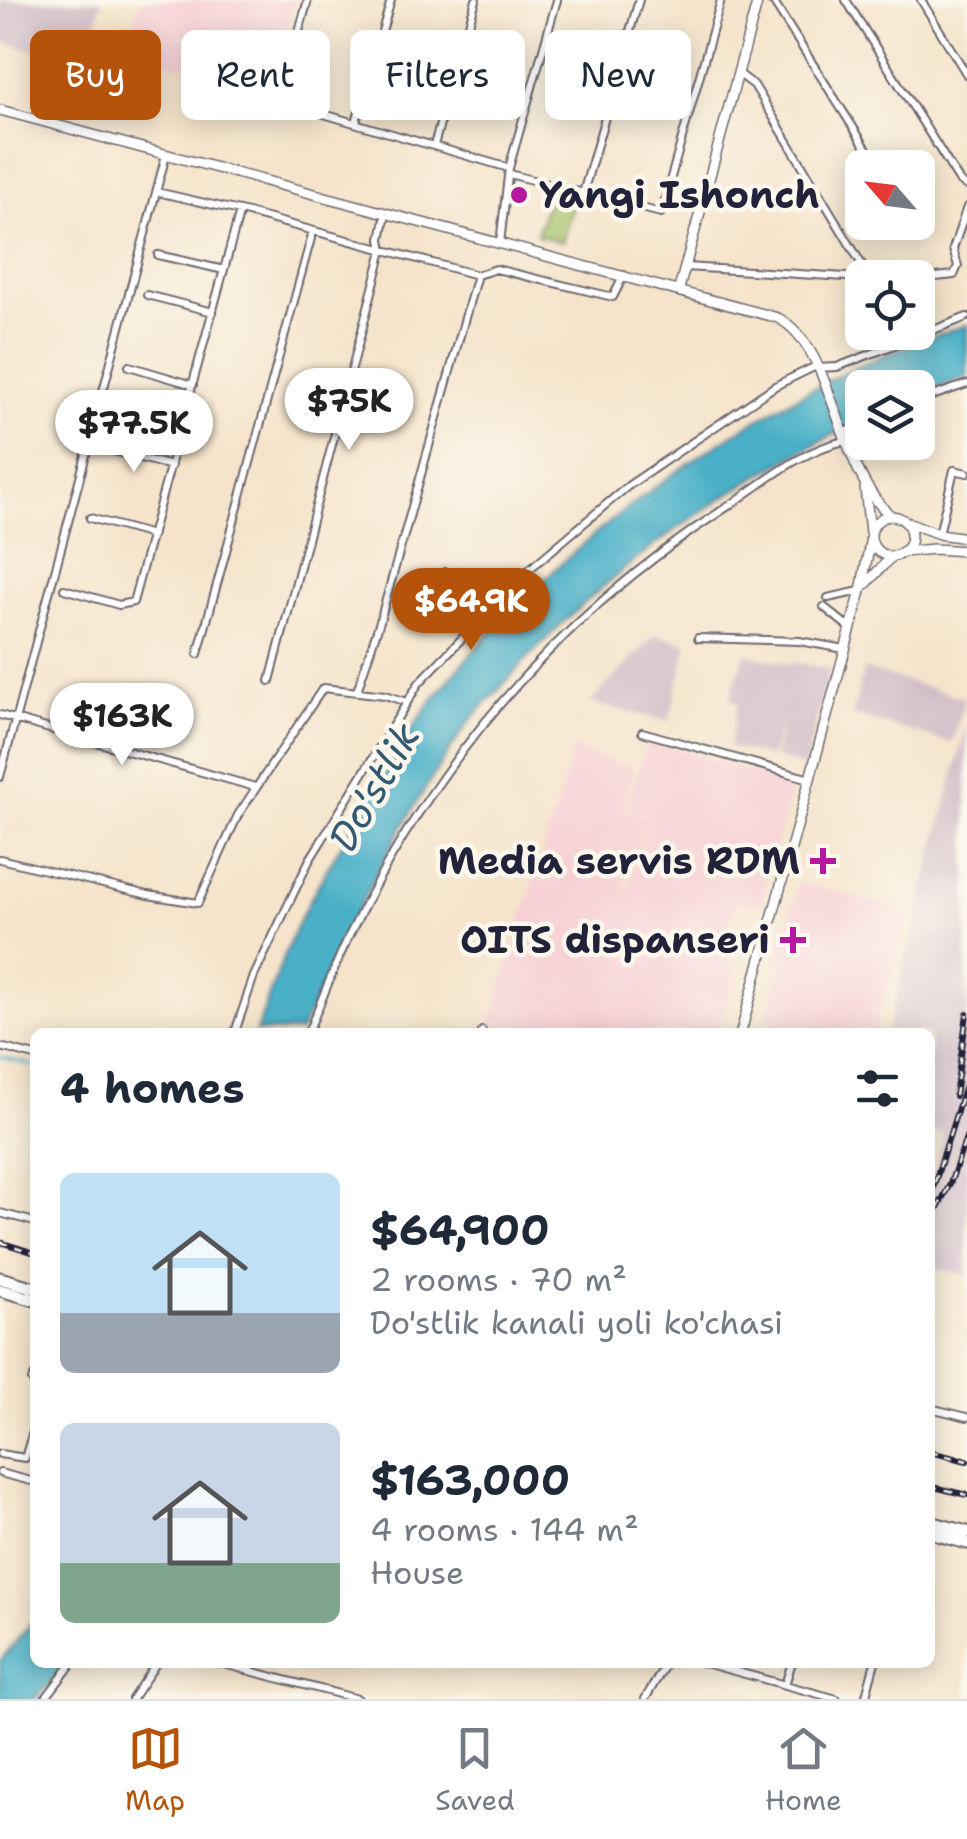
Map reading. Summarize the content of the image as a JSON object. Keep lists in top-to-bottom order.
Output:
{
  "water": ["Do'stlik"],
  "places": {
    "other": ["Yangi Ishonch"],
    "health": ["Media servis RDM", "OITS dispanseri"]
  },
  "north": "top left",
  "page": {
    "chip": [
      "Buy",
      "Rent",
      "Filters",
      "New"
    ],
    "price": [
      "$75K",
      "$77.5K",
      "$64.9K",
      "$163K"
    ],
    "heading": "4 homes",
    "list": [
      {
        "name": "$64,900",
        "note": "2 rooms · 70 m² · Do'stlik kanali yoli ko'chasi"
      },
      {
        "name": "$163,000",
        "note": "4 rooms · 144 m² · House"
      }
    ],
    "tabs": ["Map", "Saved", "Home"]
  }
}
